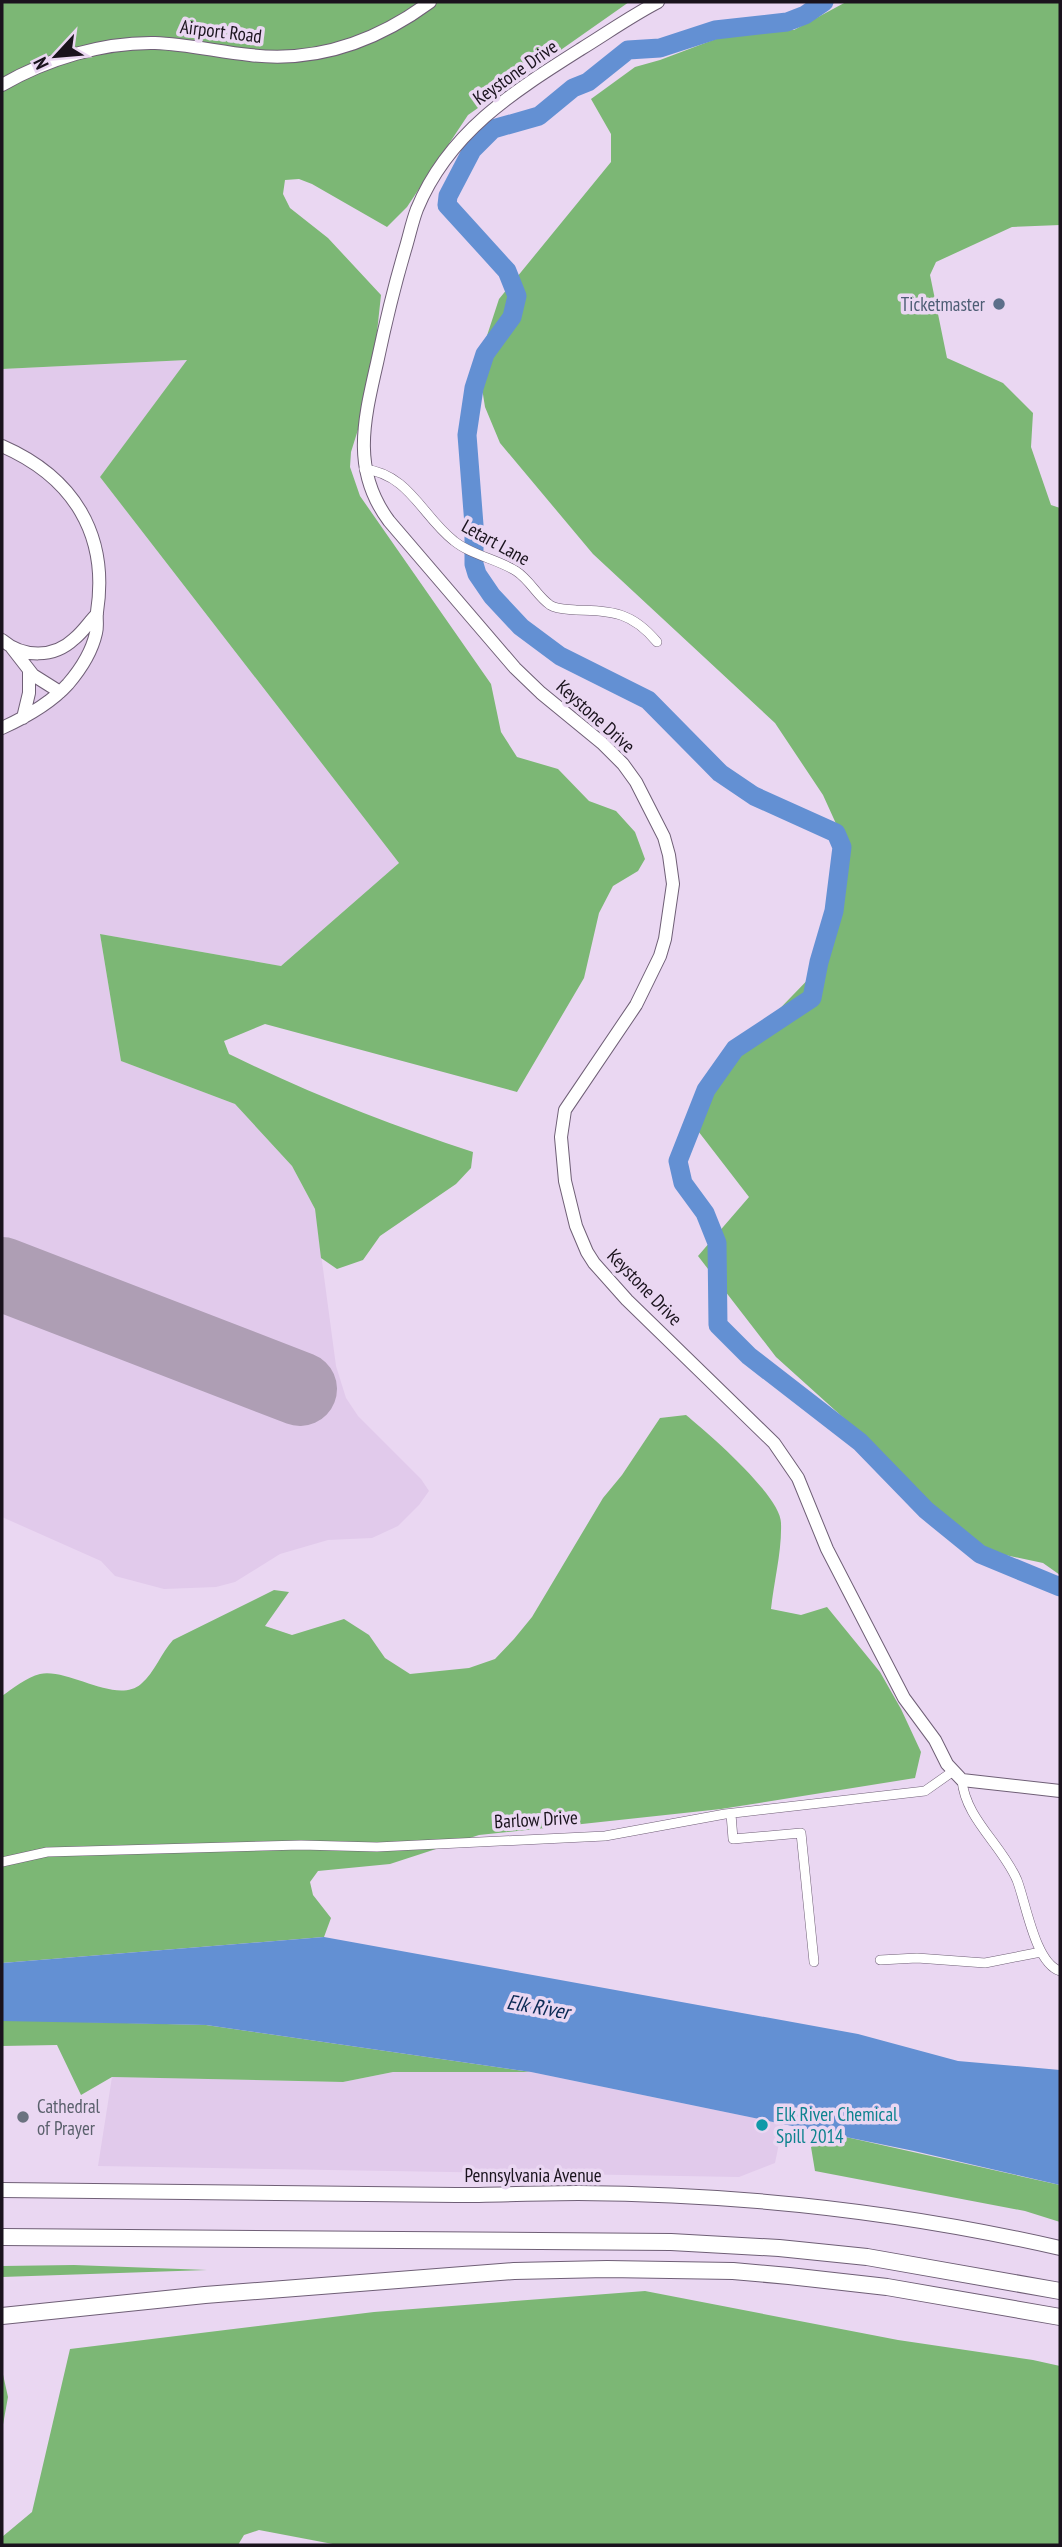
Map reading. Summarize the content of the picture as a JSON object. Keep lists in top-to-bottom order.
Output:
{
  "streets": {
    "main road": ["Pennsylvania Avenue"],
    "street": [
      "Airport Road",
      "Keystone Drive",
      "Letart Lane",
      "Barlow Drive"
    ]
  },
  "crossings": [
    ["Keystone Drive", "Letart Lane"],
    ["Keystone Drive", "Barlow Drive"]
  ],
  "water": ["Elk River"],
  "places": ["Ticketmaster", "Cathedral of Prayer", "Elk River Chemical Spill 2014"],
  "north": "bottom left"
}
